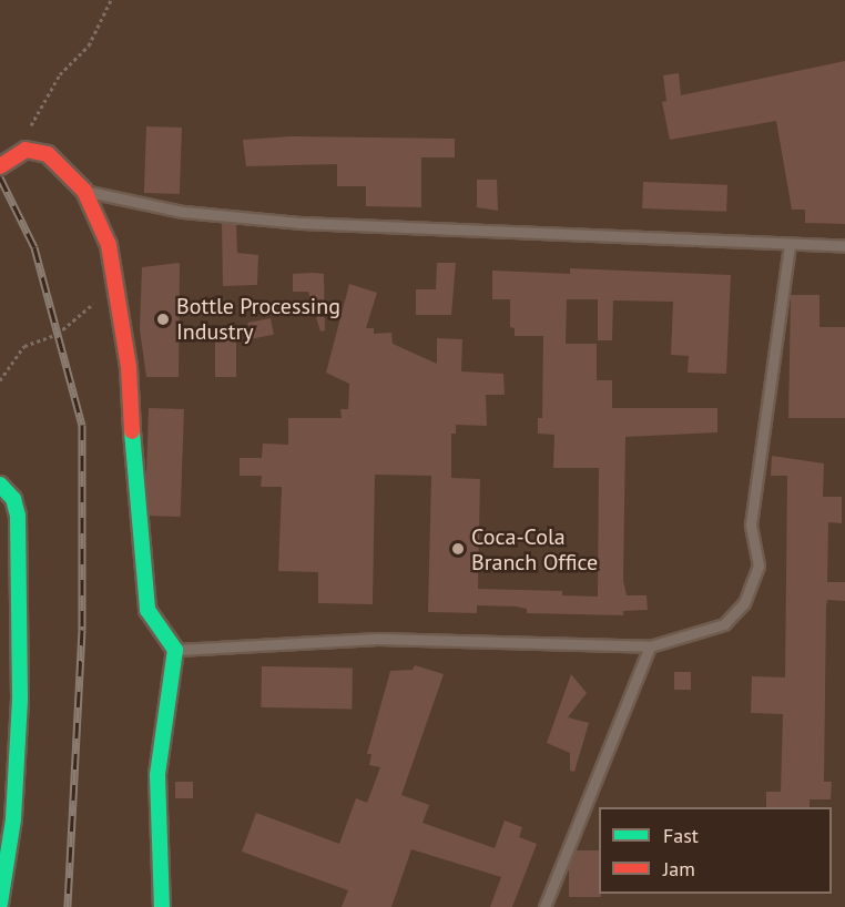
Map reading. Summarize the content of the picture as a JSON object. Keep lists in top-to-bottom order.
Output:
{
  "places": ["Bottle Processing Industry", "Coca-Cola Branch Office"],
  "legend": ["Fast", "Jam"]
}
